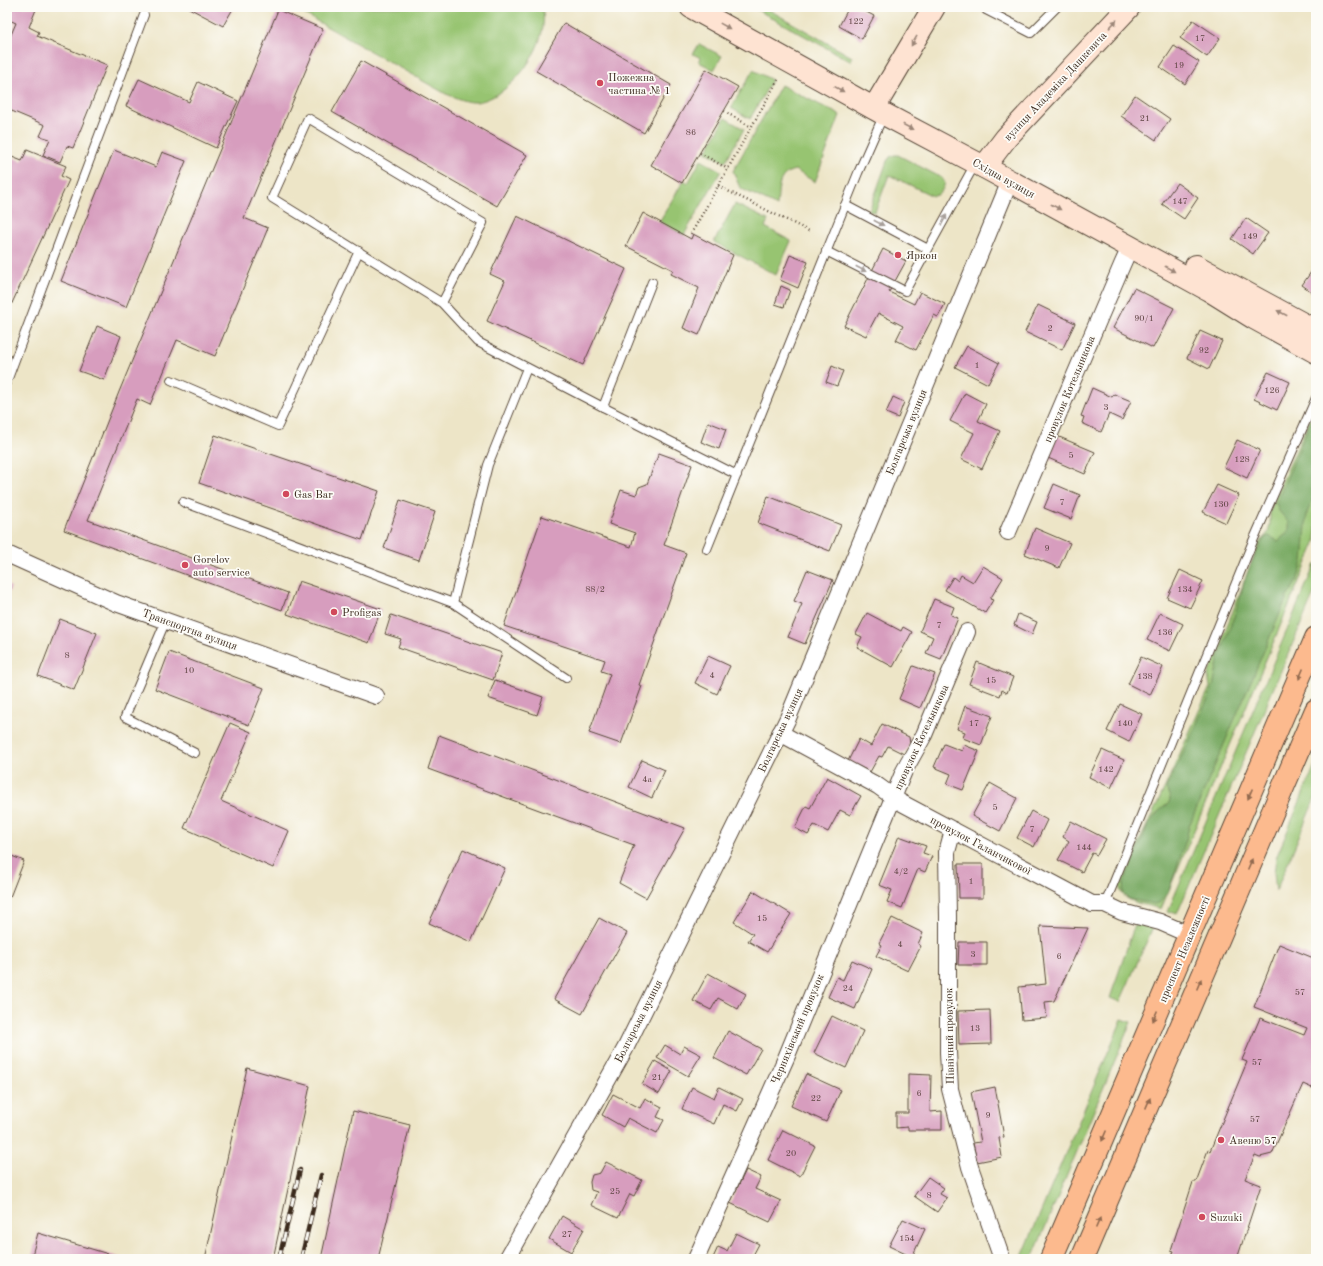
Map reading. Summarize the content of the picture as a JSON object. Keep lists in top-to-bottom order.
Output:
{
  "streets": {
    "main road": ["вулиця Академіка Дашкевича", "Східна вулиця", "проспект Незалежності"],
    "street": [
      "провулок Котельникова",
      "Болгарська вулиця",
      "Транспортна вулиця",
      "провулок Галанчикової",
      "Черняхівський провулок",
      "Північний провулок"
    ]
  },
  "crossings": [
    ["вулиця Академіка Дашкевича", "Східна вулиця"],
    ["Східна вулиця", "провулок Котельникова"],
    ["Східна вулиця", "Болгарська вулиця"],
    ["провулок Котельникова", "провулок Галанчикової"],
    ["провулок Котельникова", "Черняхівський провулок"],
    ["Болгарська вулиця", "провулок Галанчикової"],
    ["провулок Галанчикової", "проспект Незалежності"],
    ["провулок Галанчикової", "Черняхівський провулок"],
    ["провулок Галанчикової", "Північний провулок"]
  ],
  "places": [
    "Пожежна частина № 1",
    "Яркон",
    "Gas Bar",
    "Gorelov auto service",
    "Profigas",
    "Авеню 57",
    "Suzuki"
  ],
  "house_numbers": [
    "122",
    "17",
    "19",
    "21",
    "86",
    "147",
    "149",
    "90/1",
    "2",
    "92",
    "1",
    "126",
    "3",
    "5",
    "128",
    "7",
    "130",
    "9",
    "88/2",
    "134",
    "7",
    "136",
    "8",
    "10",
    "4",
    "138",
    "15",
    "17",
    "140",
    "142",
    "4а",
    "5",
    "7",
    "144",
    "4/2",
    "1",
    "15",
    "4",
    "3",
    "6",
    "24",
    "57",
    "13",
    "57",
    "21",
    "6",
    "22",
    "9",
    "57",
    "20",
    "25",
    "8",
    "27",
    "154"
  ]
}
